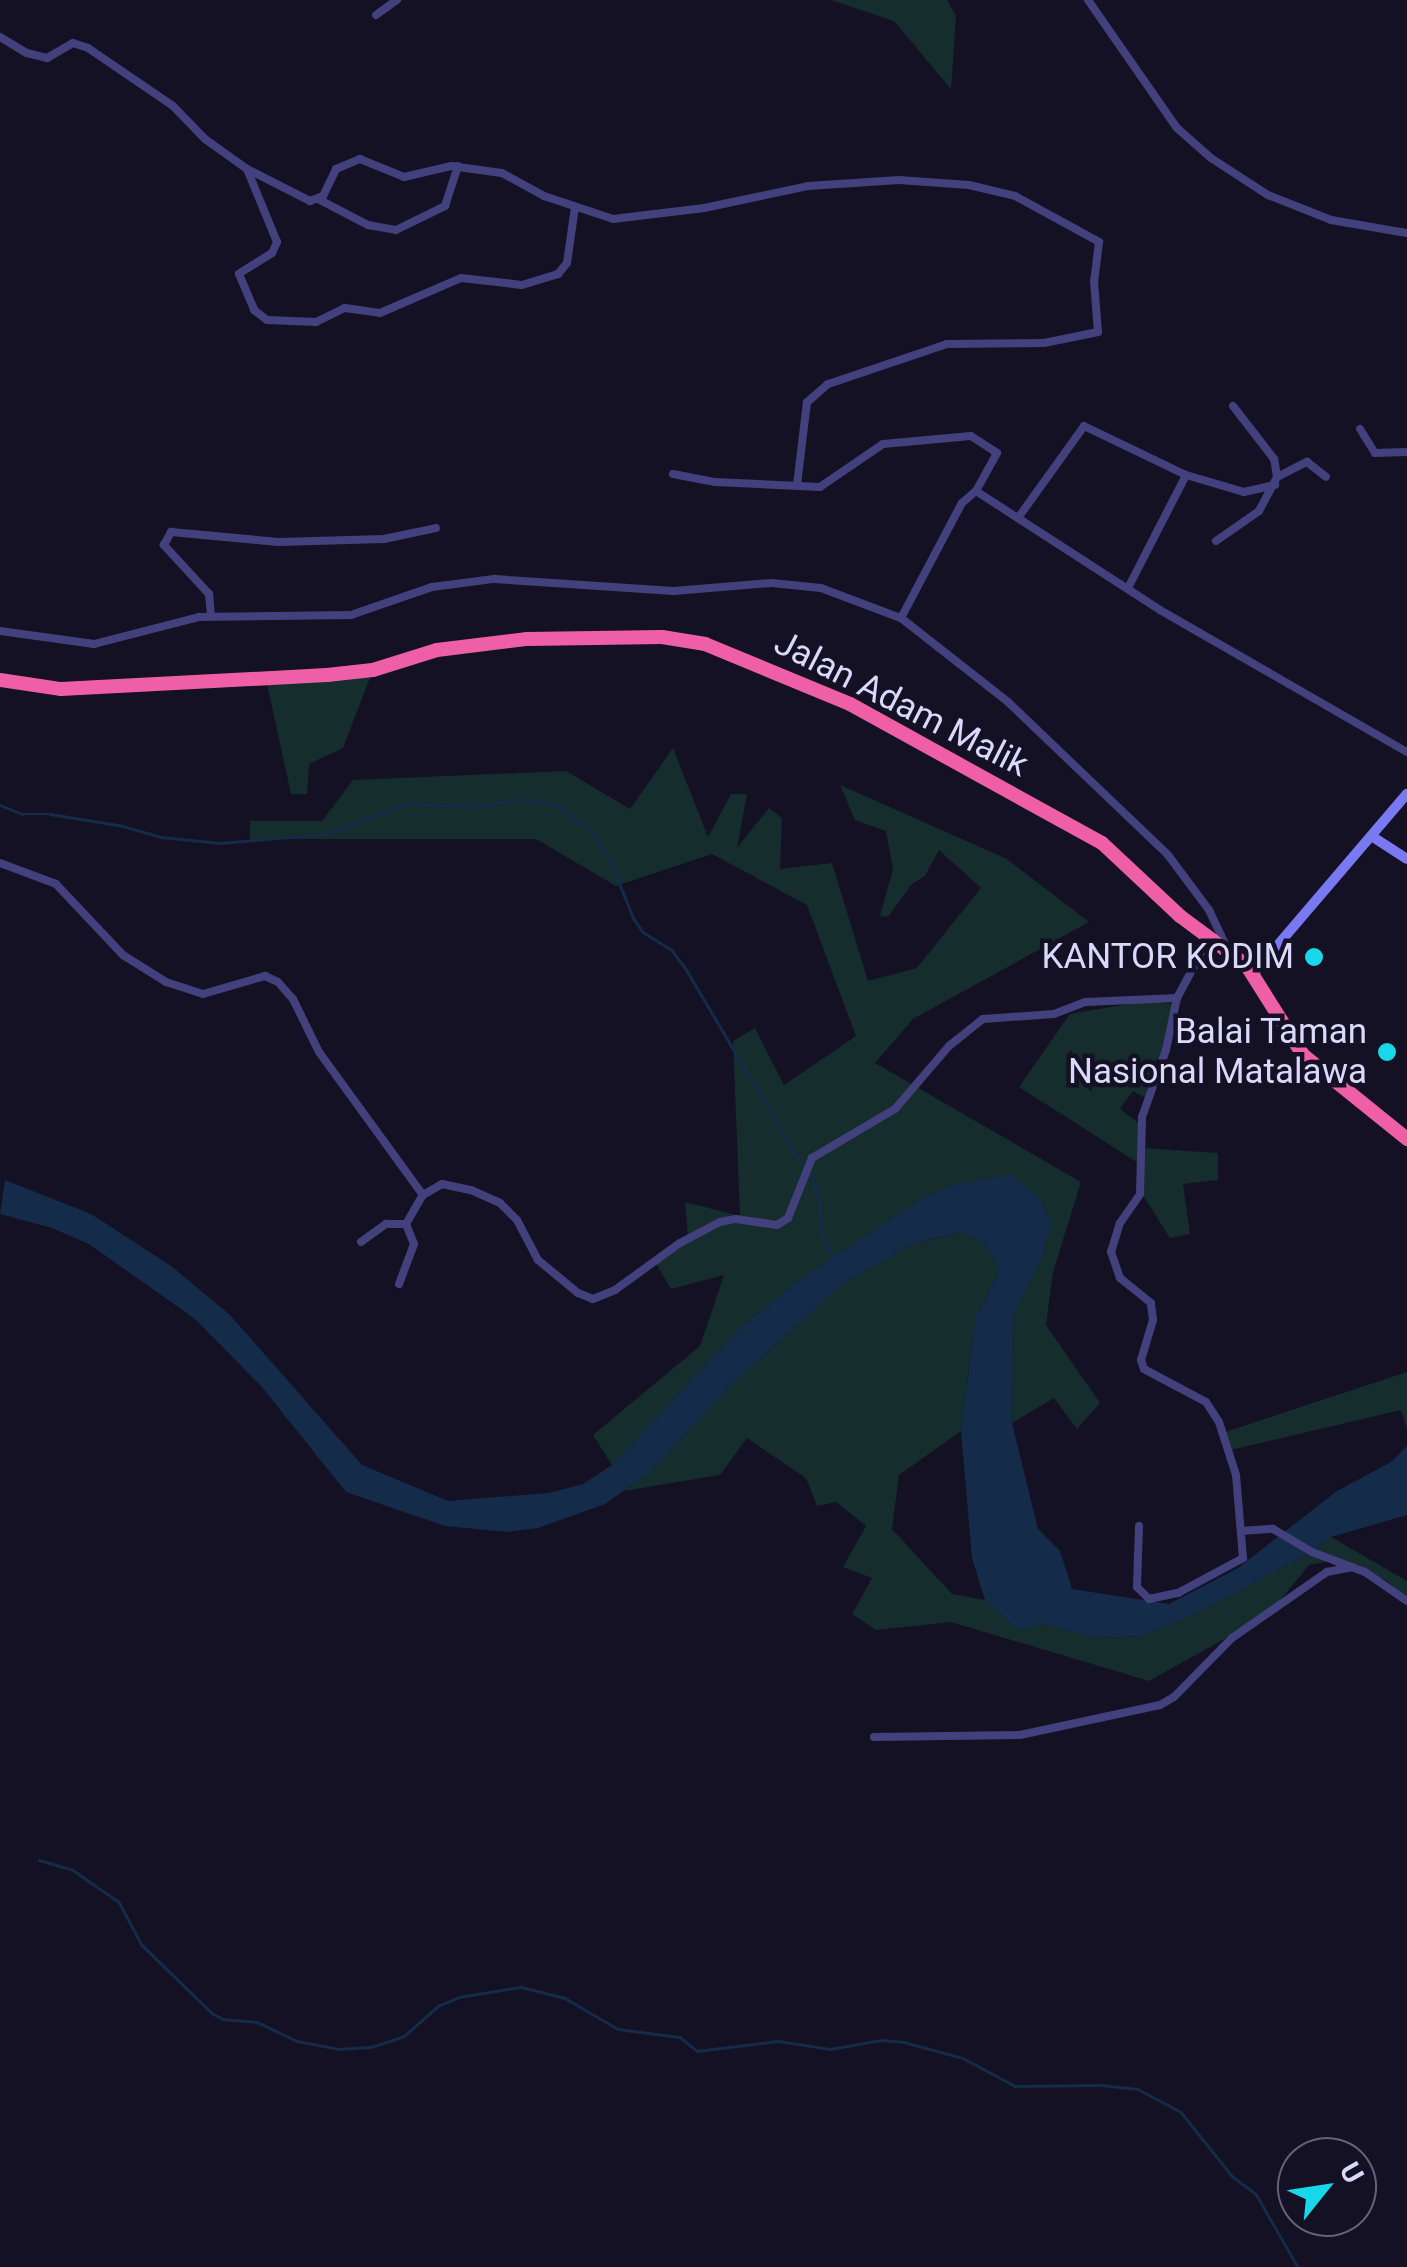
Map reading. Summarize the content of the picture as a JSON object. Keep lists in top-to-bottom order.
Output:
{
  "streets": {
    "highway": ["Jalan Adam Malik"]
  },
  "places": ["KANTOR KODIM", "Balai Taman Nasional Matalawa"],
  "north": "top right"
}
